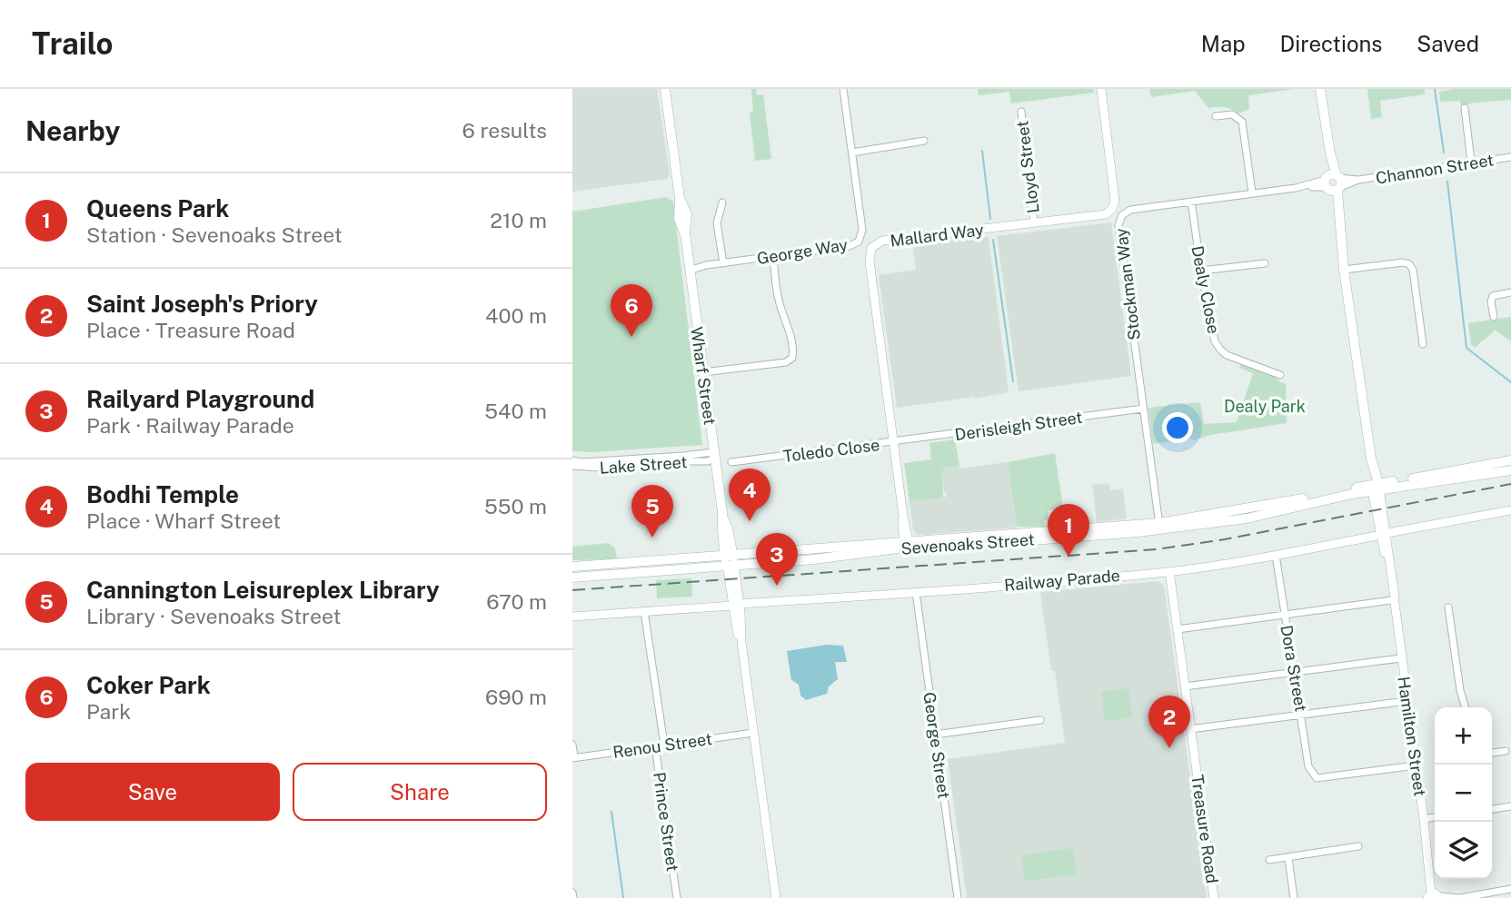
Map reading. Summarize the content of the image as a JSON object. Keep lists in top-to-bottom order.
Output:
{
  "streets": {
    "main road": ["Wharf Street", "Sevenoaks Street", "Hamilton Street"],
    "street": [
      "Lloyd Street",
      "Channon Street",
      "Mallard Way",
      "George Way",
      "Stockman Way",
      "Dealy Close",
      "Derisleigh Street",
      "Toledo Close",
      "Lake Street",
      "Railway Parade",
      "Dora Street",
      "Renou Street",
      "George Street",
      "Prince Street",
      "Treasure Road"
    ]
  },
  "crossings": [
    ["Lloyd Street", "Mallard Way"],
    ["Channon Street", "Stockman Way"],
    ["Channon Street", "Hamilton Street"],
    ["Mallard Way", "Derisleigh Street"],
    ["Mallard Way", "Toledo Close"],
    ["Mallard Way", "Sevenoaks Street"],
    ["George Way", "Wharf Street"],
    ["Stockman Way", "Dealy Close"],
    ["Stockman Way", "Derisleigh Street"],
    ["Stockman Way", "Sevenoaks Street"],
    ["Stockman Way", "Hamilton Street"],
    ["Wharf Street", "Lake Street"],
    ["Wharf Street", "Sevenoaks Street"],
    ["Wharf Street", "Railway Parade"],
    ["Wharf Street", "Renou Street"],
    ["Derisleigh Street", "Toledo Close"],
    ["Sevenoaks Street", "Hamilton Street"],
    ["Railway Parade", "Dora Street"],
    ["Railway Parade", "Hamilton Street"],
    ["Railway Parade", "George Street"],
    ["Railway Parade", "Treasure Road"],
    ["Dora Street", "Hamilton Street"],
    ["Renou Street", "Prince Street"]
  ],
  "parks": ["Dealy Park"],
  "page": {
    "header": "Trailo",
    "nav": ["Map", "Directions", "Saved"],
    "heading": ["Nearby", "6 results"],
    "list": [
      {
        "mark": "1",
        "name": "Queens Park",
        "note": "Station · Sevenoaks Street",
        "value": "210 m"
      },
      {
        "mark": "2",
        "name": "Saint Joseph's Priory",
        "note": "Place · Treasure Road",
        "value": "400 m"
      },
      {
        "mark": "3",
        "name": "Railyard Playground",
        "note": "Park · Railway Parade",
        "value": "540 m"
      },
      {
        "mark": "4",
        "name": "Bodhi Temple",
        "note": "Place · Wharf Street",
        "value": "550 m"
      },
      {
        "mark": "5",
        "name": "Cannington Leisureplex Library",
        "note": "Library · Sevenoaks Street",
        "value": "670 m"
      },
      {
        "mark": "6",
        "name": "Coker Park",
        "note": "Park",
        "value": "690 m"
      }
    ],
    "pins": [
      "6",
      "4",
      "5",
      "1",
      "3",
      "2"
    ],
    "map_buttons": ["+", "−"],
    "buttons": ["Save", "Share"]
  }
}
